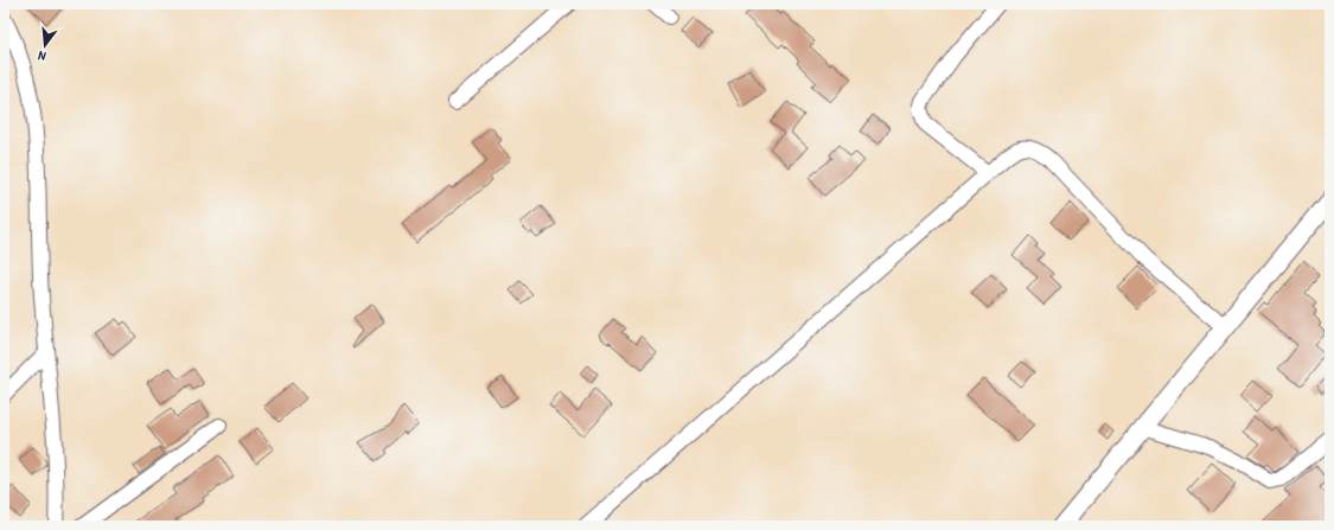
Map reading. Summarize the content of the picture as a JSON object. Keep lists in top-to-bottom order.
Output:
{
  "north": "bottom"
}
